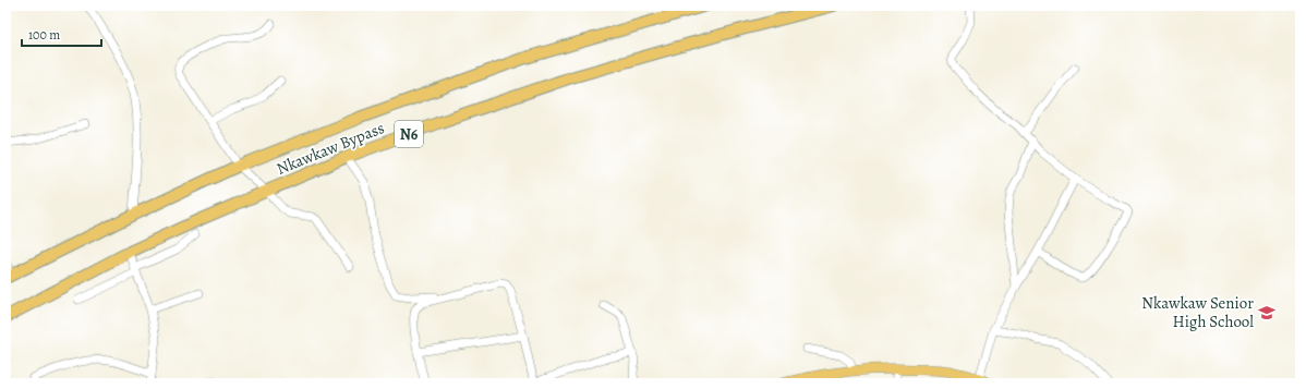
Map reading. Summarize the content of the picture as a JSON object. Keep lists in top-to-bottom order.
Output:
{
  "streets": {
    "highway": ["N6", "Nkawkaw Bypass"]
  },
  "places": {
    "school or university": ["Nkawkaw Senior High School"]
  },
  "scale_bar": "100 m"
}
